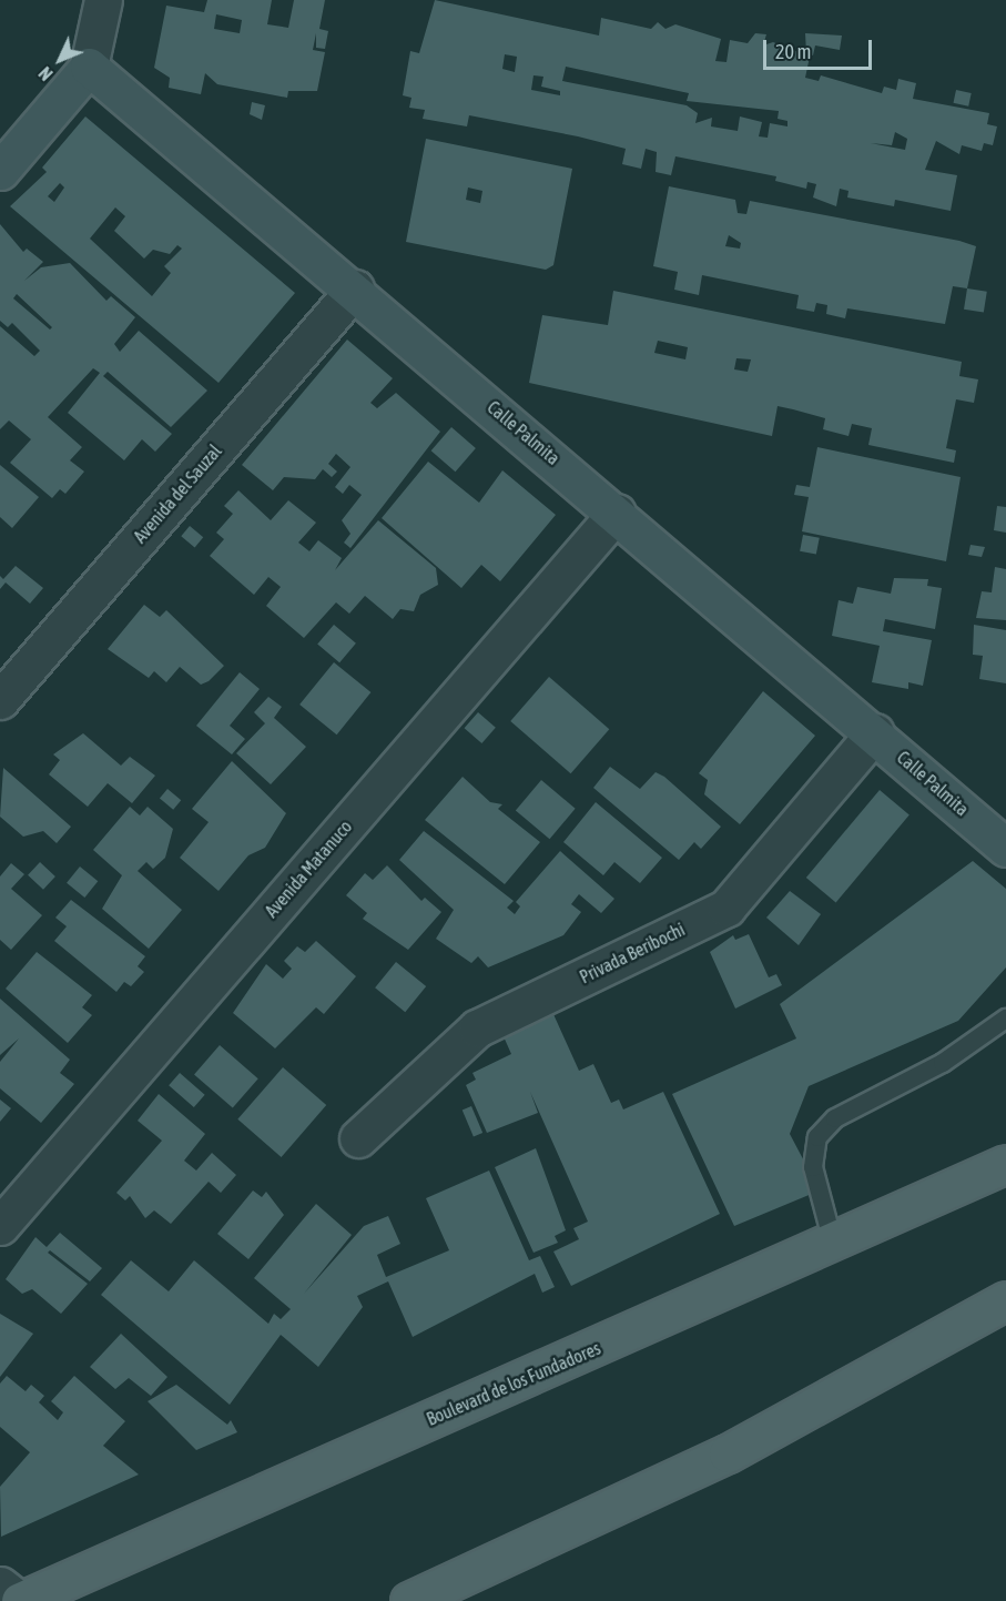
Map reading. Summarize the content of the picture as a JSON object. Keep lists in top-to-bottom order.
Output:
{
  "streets": {
    "main road": ["Boulevard de los Fundadores"],
    "street": [
      "Calle Palmita",
      "Avenida del Sauzal",
      "Avenida Matanuco",
      "Privada Beribochi"
    ]
  },
  "crossings": [
    ["Calle Palmita", "Avenida del Sauzal"],
    ["Calle Palmita", "Avenida Matanuco"],
    ["Calle Palmita", "Privada Beribochi"]
  ],
  "scale_bar": "20 m",
  "north": "bottom left"
}
